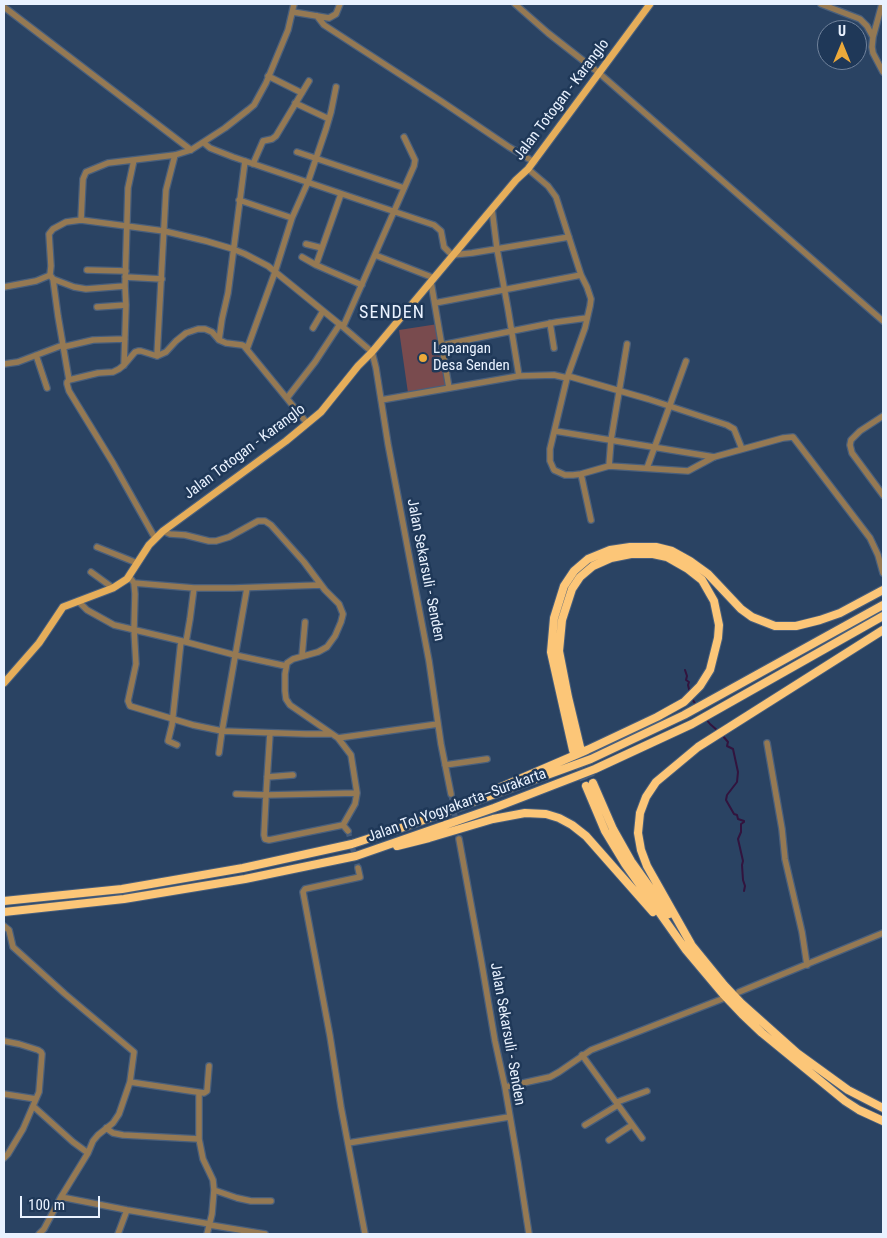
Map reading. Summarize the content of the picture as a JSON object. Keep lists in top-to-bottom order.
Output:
{
  "streets": {
    "highway": ["Jalan Tol Yogyakarta–Surakarta"],
    "main road": ["Jalan Totogan - Karanglo"],
    "street": ["Jalan Sekarsuli - Senden"]
  },
  "crossings": [
    ["Jalan Totogan - Karanglo", "Jalan Sekarsuli - Senden"]
  ],
  "districts": ["SENDEN"],
  "places": ["Lapangan Desa Senden"],
  "scale_bar": "100 m",
  "north": "top"
}
